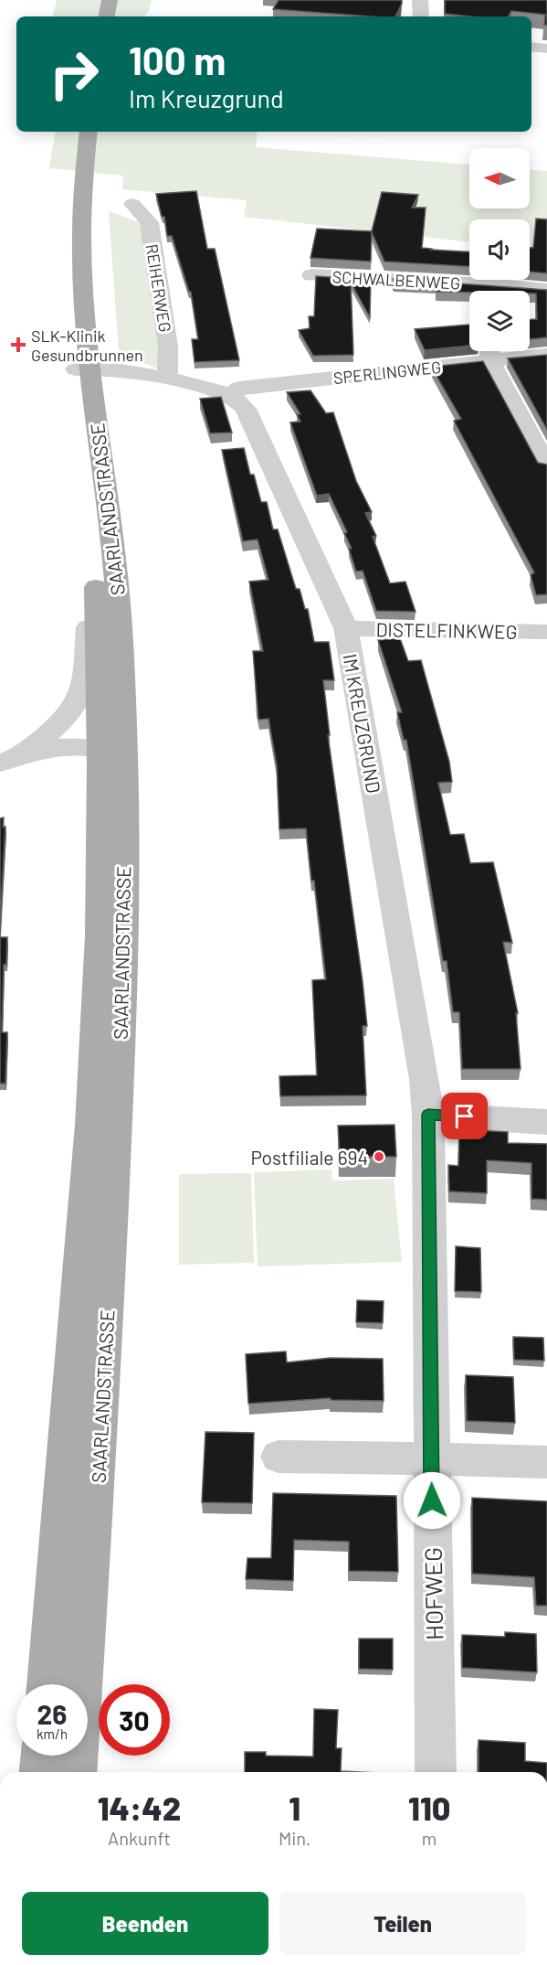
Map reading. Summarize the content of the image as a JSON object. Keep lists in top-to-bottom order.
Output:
{
  "streets": {
    "main road": ["SAARLANDSTRASSE"],
    "street": [
      "SCHWALBENWEG",
      "REIHERWEG",
      "SPERLINGWEG",
      "DISTELFINKWEG",
      "IM KREUZGRUND",
      "HOFWEG"
    ]
  },
  "crossings": [
    ["SPERLINGWEG", "IM KREUZGRUND"],
    ["DISTELFINKWEG", "IM KREUZGRUND"],
    ["IM KREUZGRUND", "HOFWEG"]
  ],
  "places": {
    "health": ["SLK-Klinik Gesundbrunnen"],
    "other": ["Postfiliale 694"]
  },
  "north": "left",
  "page": {
    "turn": ["100 m", "Im Kreuzgrund"],
    "speed": "26 km/h",
    "limit": "30",
    "eta": [
      "14:42",
      "Ankunft",
      "1",
      "Min.",
      "110",
      "m"
    ],
    "buttons": ["Beenden", "Teilen"]
  }
}
